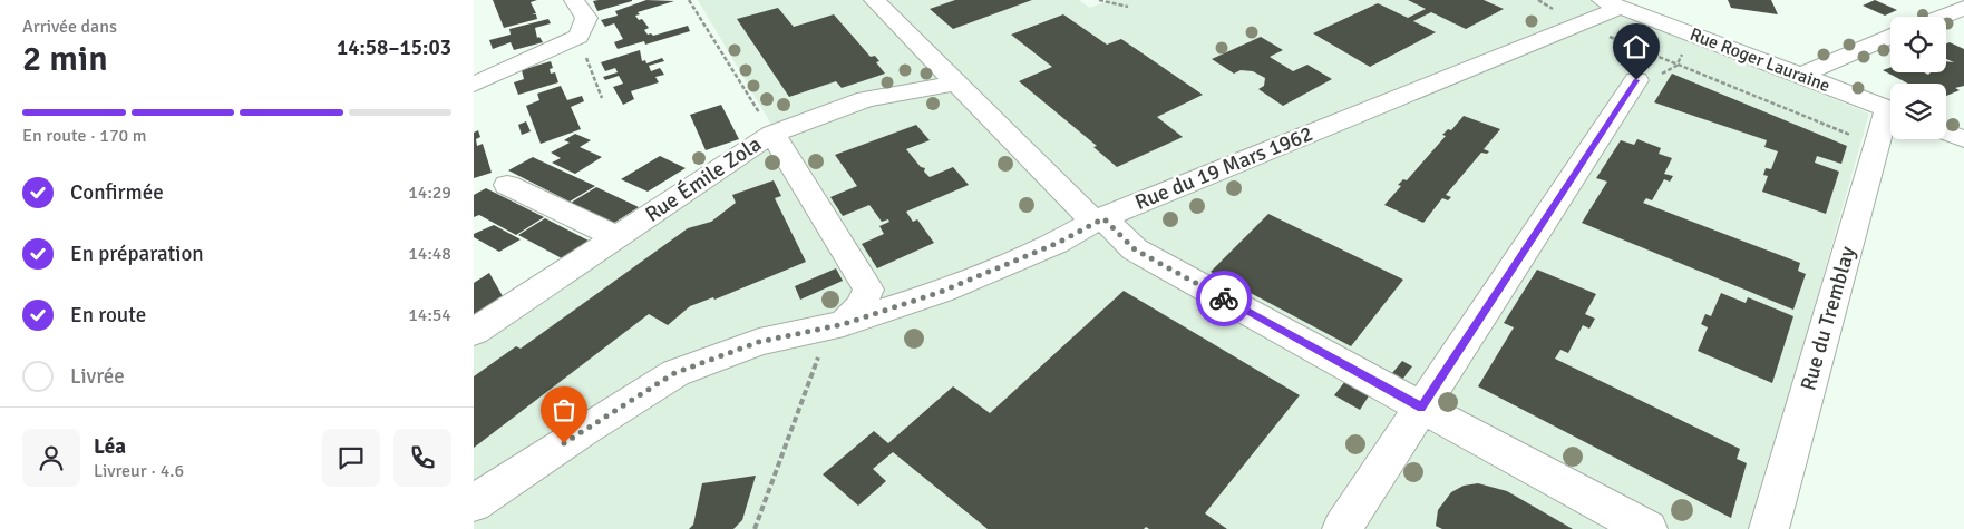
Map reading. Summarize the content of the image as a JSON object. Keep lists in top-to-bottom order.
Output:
{
  "streets": {
    "street": [
      "Rue Roger Lauraine",
      "Rue du 19 Mars 1962",
      "Rue Émile Zola",
      "Rue du Tremblay"
    ]
  },
  "crossings": [
    ["Rue Roger Lauraine", "Rue du 19 Mars 1962"]
  ],
  "page": {
    "heading": ["2 min", "Arrivée dans", "14:58–15:03"],
    "panel": ["Léa", "Livreur · 4.6"],
    "bar": "En route · 170 m",
    "list": [
      ["Confirmée", "14:29"],
      ["En préparation", "14:48"],
      ["En route", "14:54"],
      "Livrée"
    ]
  }
}
